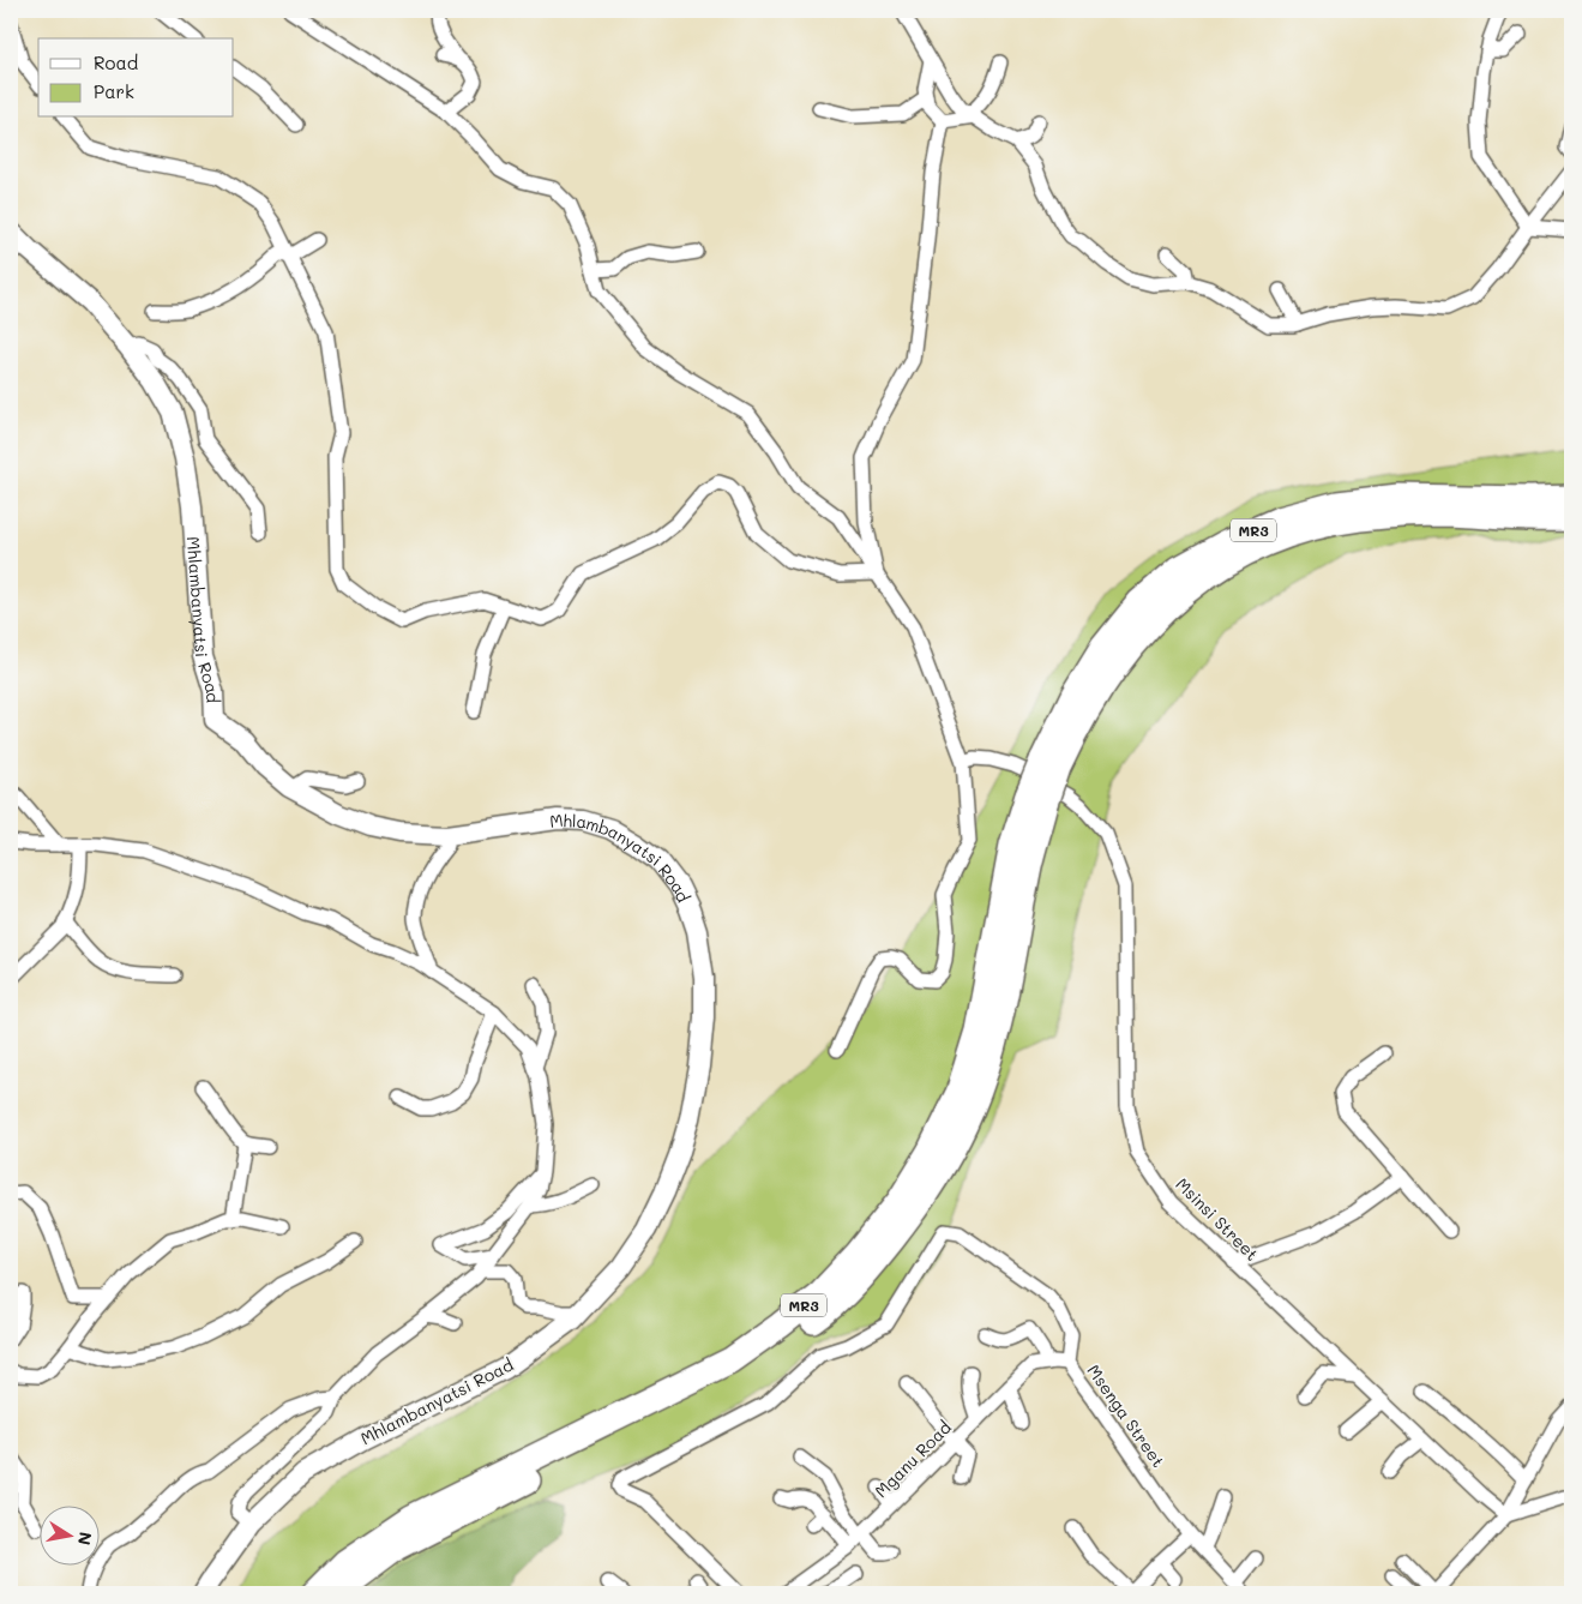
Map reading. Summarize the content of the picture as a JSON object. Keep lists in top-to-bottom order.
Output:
{
  "streets": {
    "highway": ["MR3"],
    "main road": ["Mhlambanyatsi Road"],
    "street": ["Msinsi Street", "Msenga Street", "Mganu Road"]
  },
  "crossings": [
    ["MR3", "Msinsi Street"],
    ["Msenga Street", "Mganu Road"]
  ],
  "legend": ["Road", "Park"],
  "north": "right"
}
